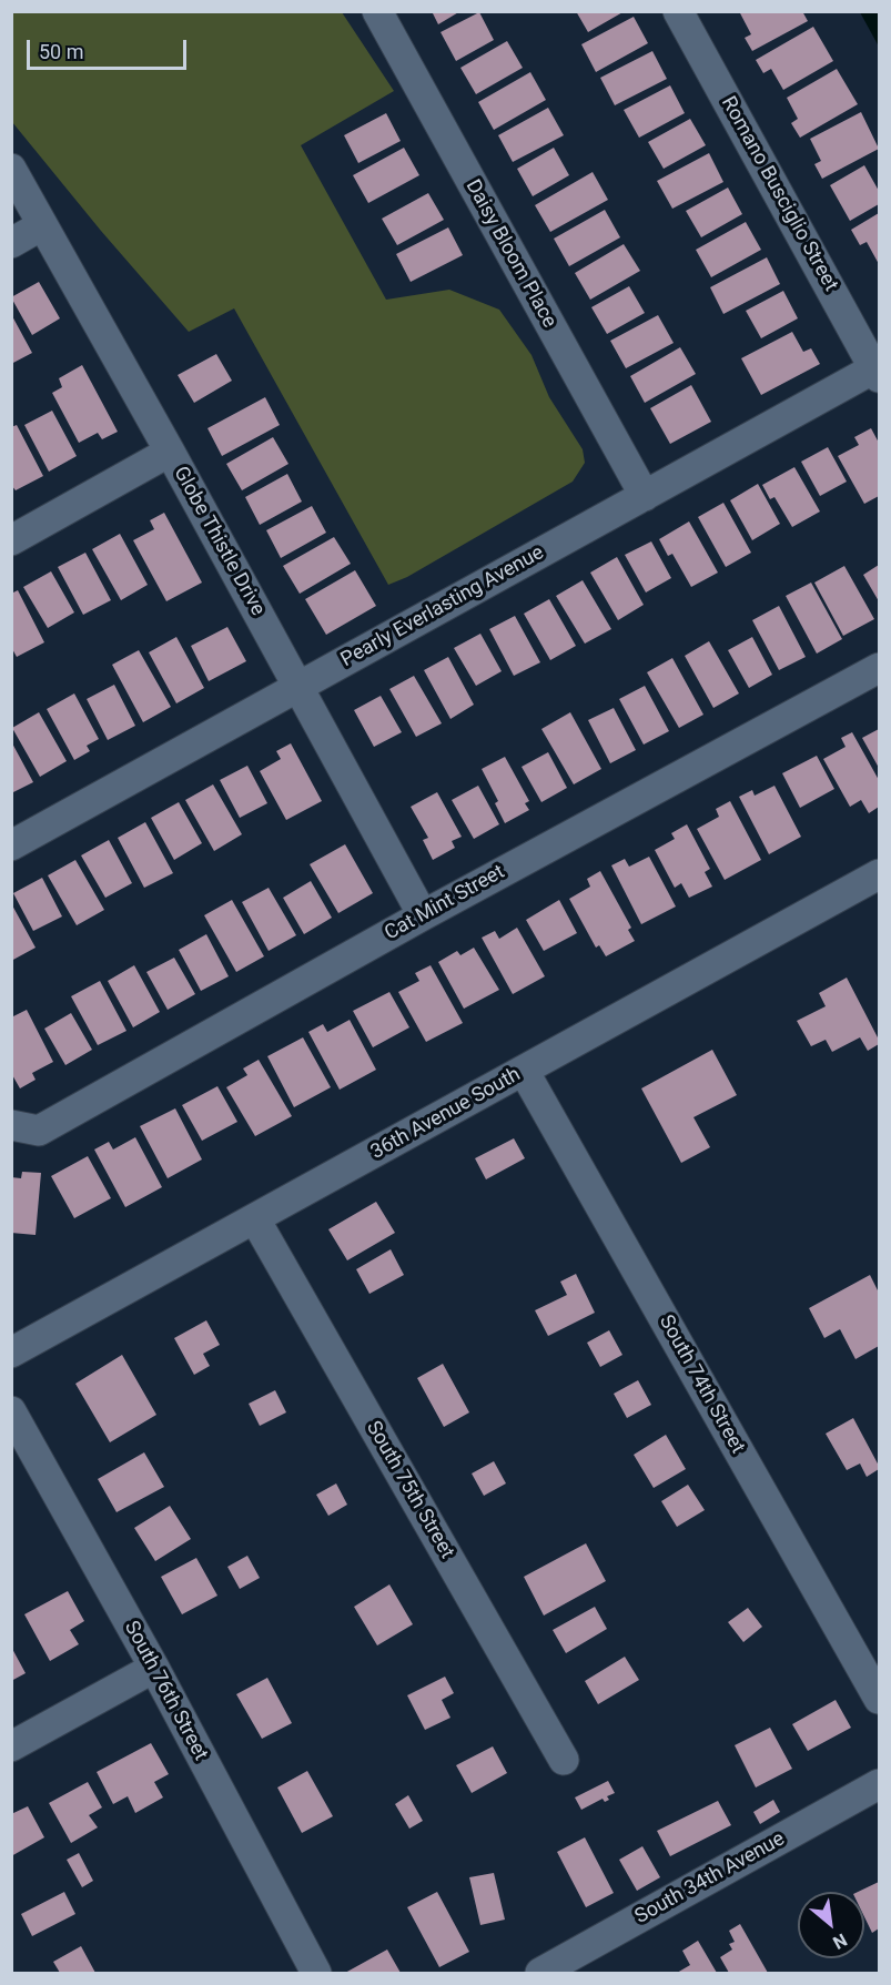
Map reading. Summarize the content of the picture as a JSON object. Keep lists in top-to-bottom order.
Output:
{
  "streets": {
    "street": [
      "Romano Busciglio Street",
      "Daisy Bloom Place",
      "Globe Thistle Drive",
      "Pearly Everlasting Avenue",
      "Cat Mint Street",
      "36th Avenue South",
      "South 74th Street",
      "South 75th Street",
      "South 76th Street",
      "South 34th Avenue"
    ]
  },
  "crossings": [
    ["Romano Busciglio Street", "Pearly Everlasting Avenue"],
    ["Daisy Bloom Place", "Pearly Everlasting Avenue"],
    ["Globe Thistle Drive", "Pearly Everlasting Avenue"],
    ["Globe Thistle Drive", "Cat Mint Street"],
    ["36th Avenue South", "South 74th Street"],
    ["36th Avenue South", "South 75th Street"]
  ],
  "scale_bar": "50 m",
  "north": "bottom right"
}
